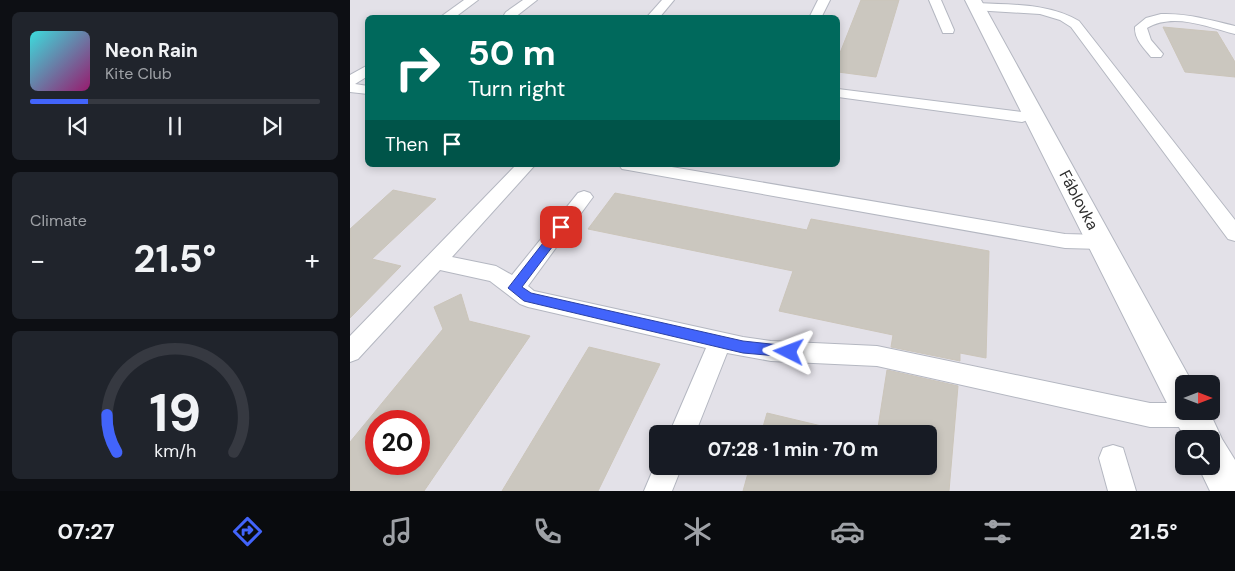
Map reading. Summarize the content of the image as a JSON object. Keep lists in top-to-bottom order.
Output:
{
  "streets": {
    "street": ["Fáblovka"]
  },
  "north": "right",
  "page": {
    "turn": ["50 m", "Turn right"],
    "song": ["Neon Rain", "Kite Club"],
    "then": "Then",
    "tile": "Climate",
    "heat": ["−", "21.5°", "+"],
    "limit": "20",
    "trip": "07:28 · 1 min · 70 m",
    "tabs": ["07:27", "21.5°"],
    "gauge": ["19", "km/h"]
  }
}
